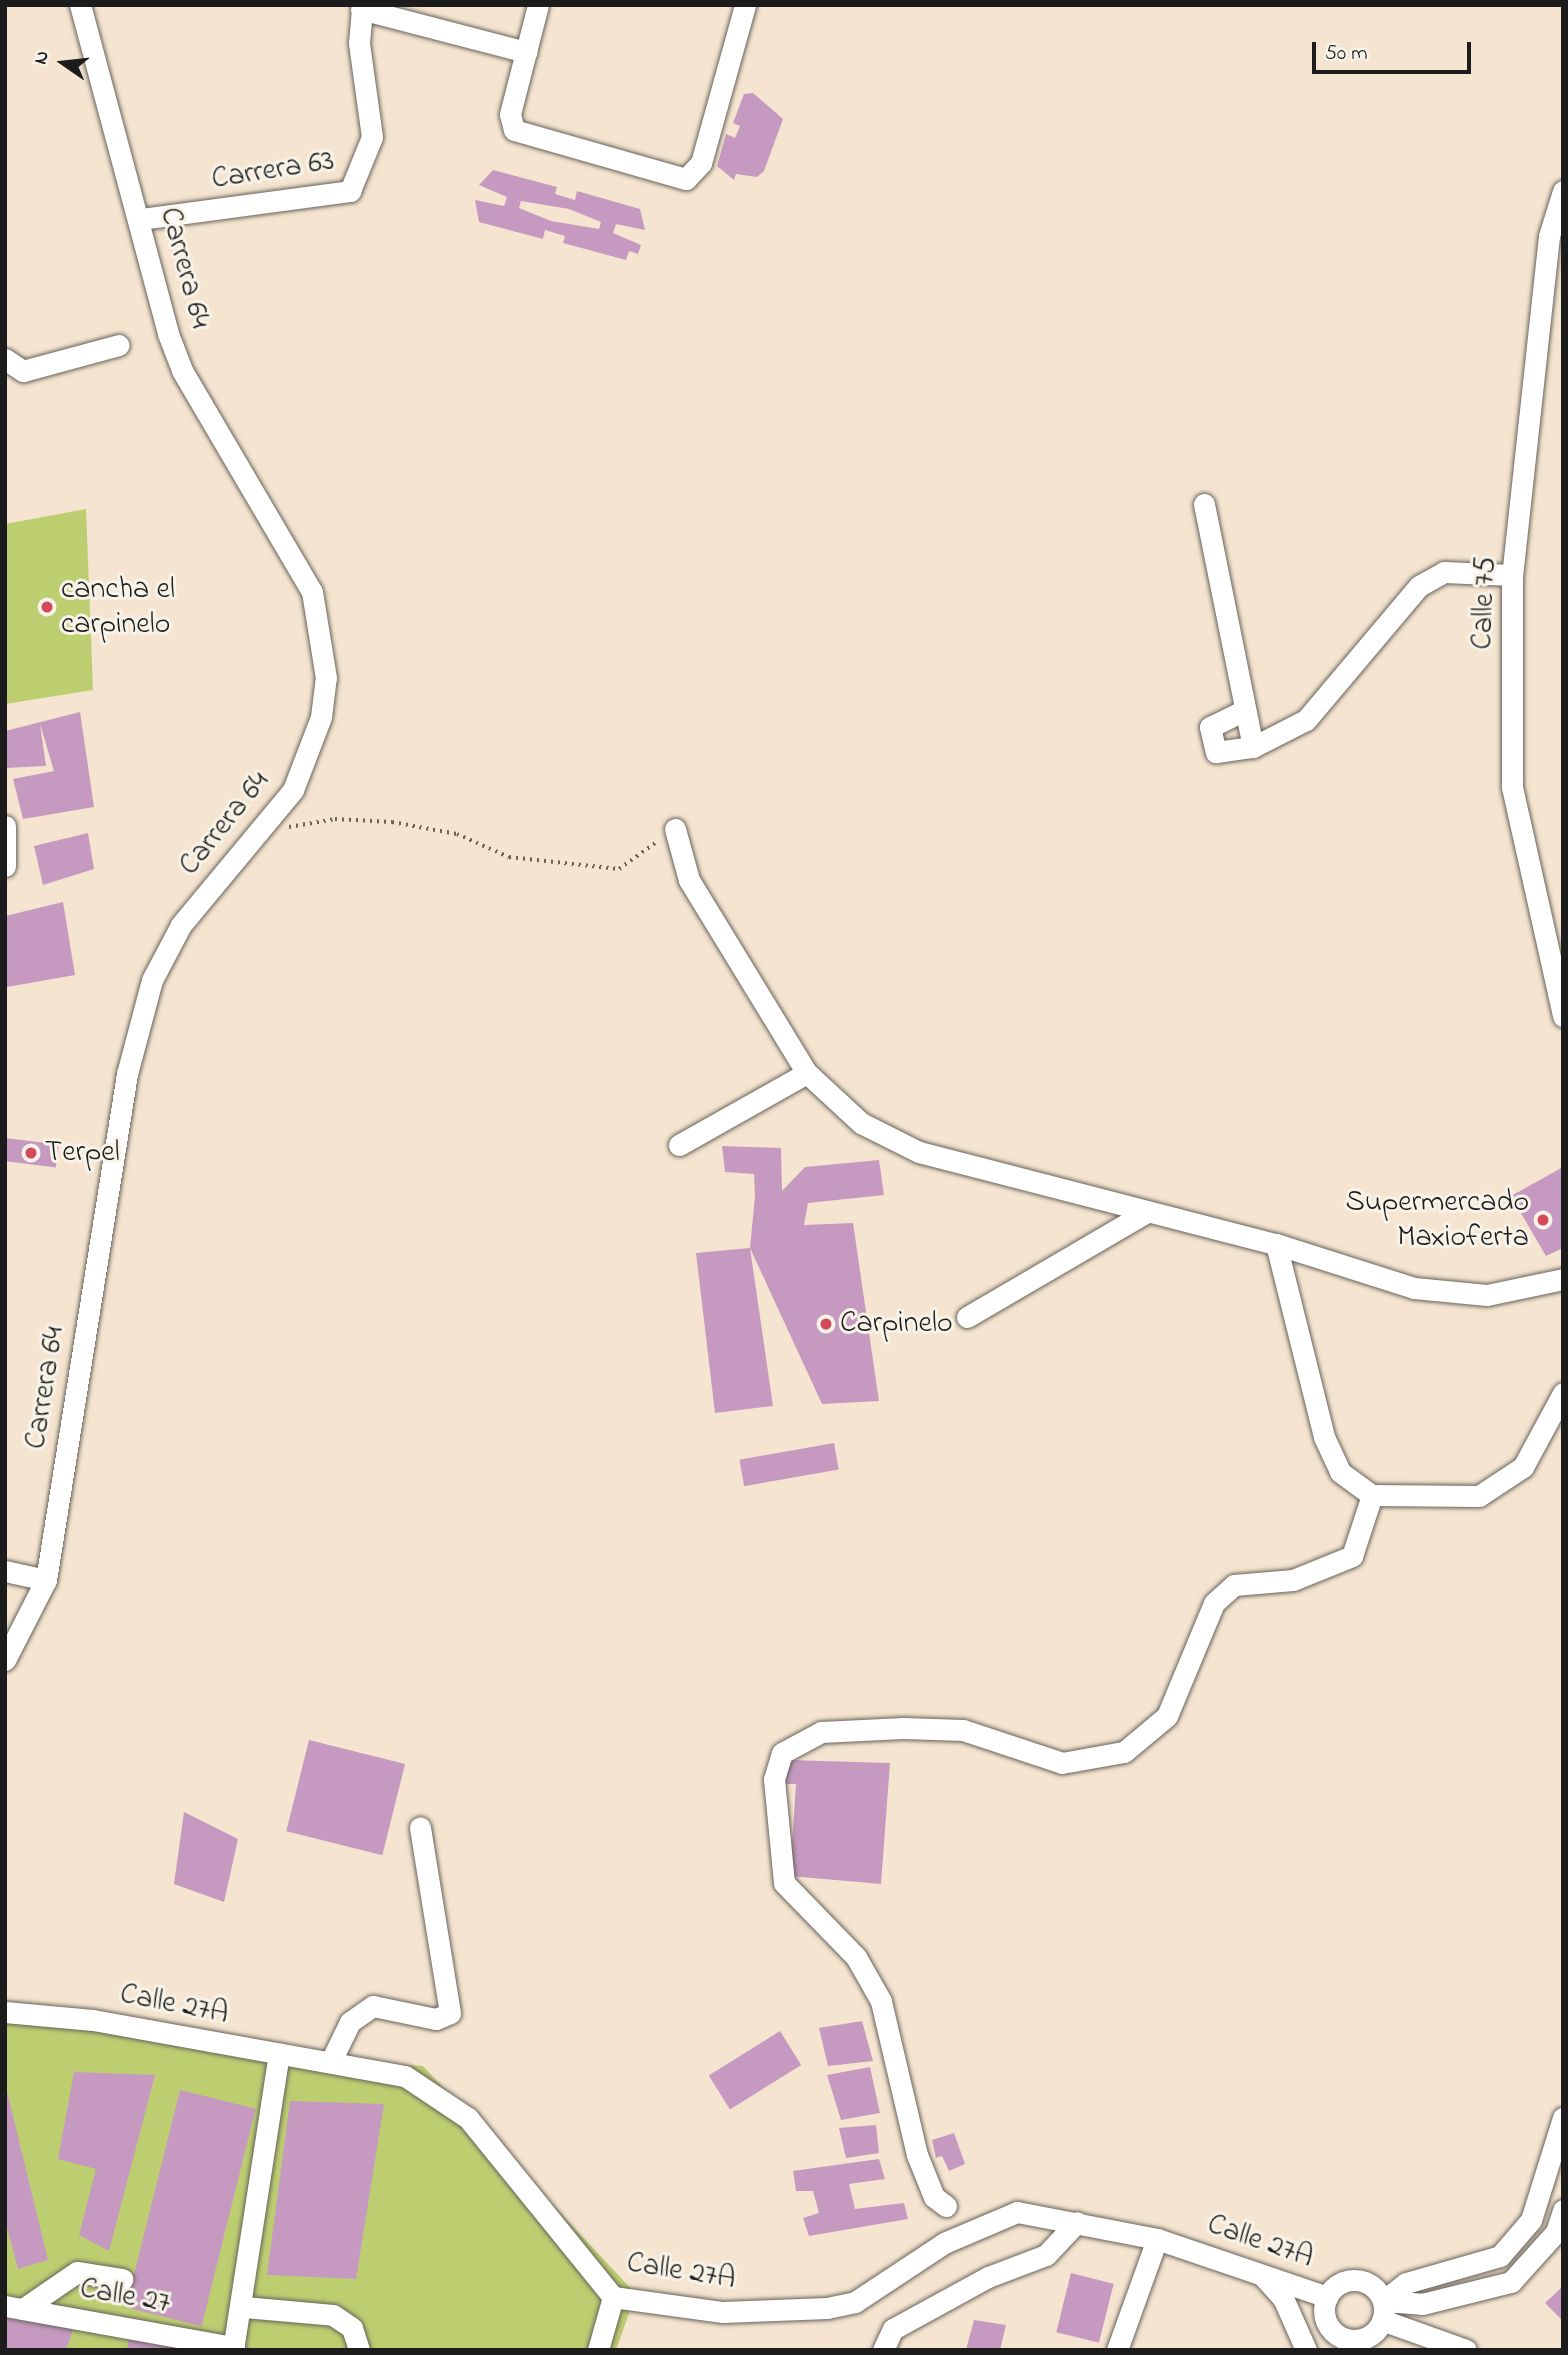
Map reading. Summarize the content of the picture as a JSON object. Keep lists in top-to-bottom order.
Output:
{
  "streets": {
    "street": [
      "Carrera 63",
      "Carrera 64",
      "Calle 75",
      "Calle 27A",
      "Calle 27"
    ]
  },
  "crossings": [
    ["Carrera 63", "Carrera 64"]
  ],
  "places": [
    "cancha el carpinelo",
    "Terpel",
    "Supermercado Maxioferta",
    "Carpinelo"
  ],
  "scale_bar": "50 m",
  "north": "left"
}
